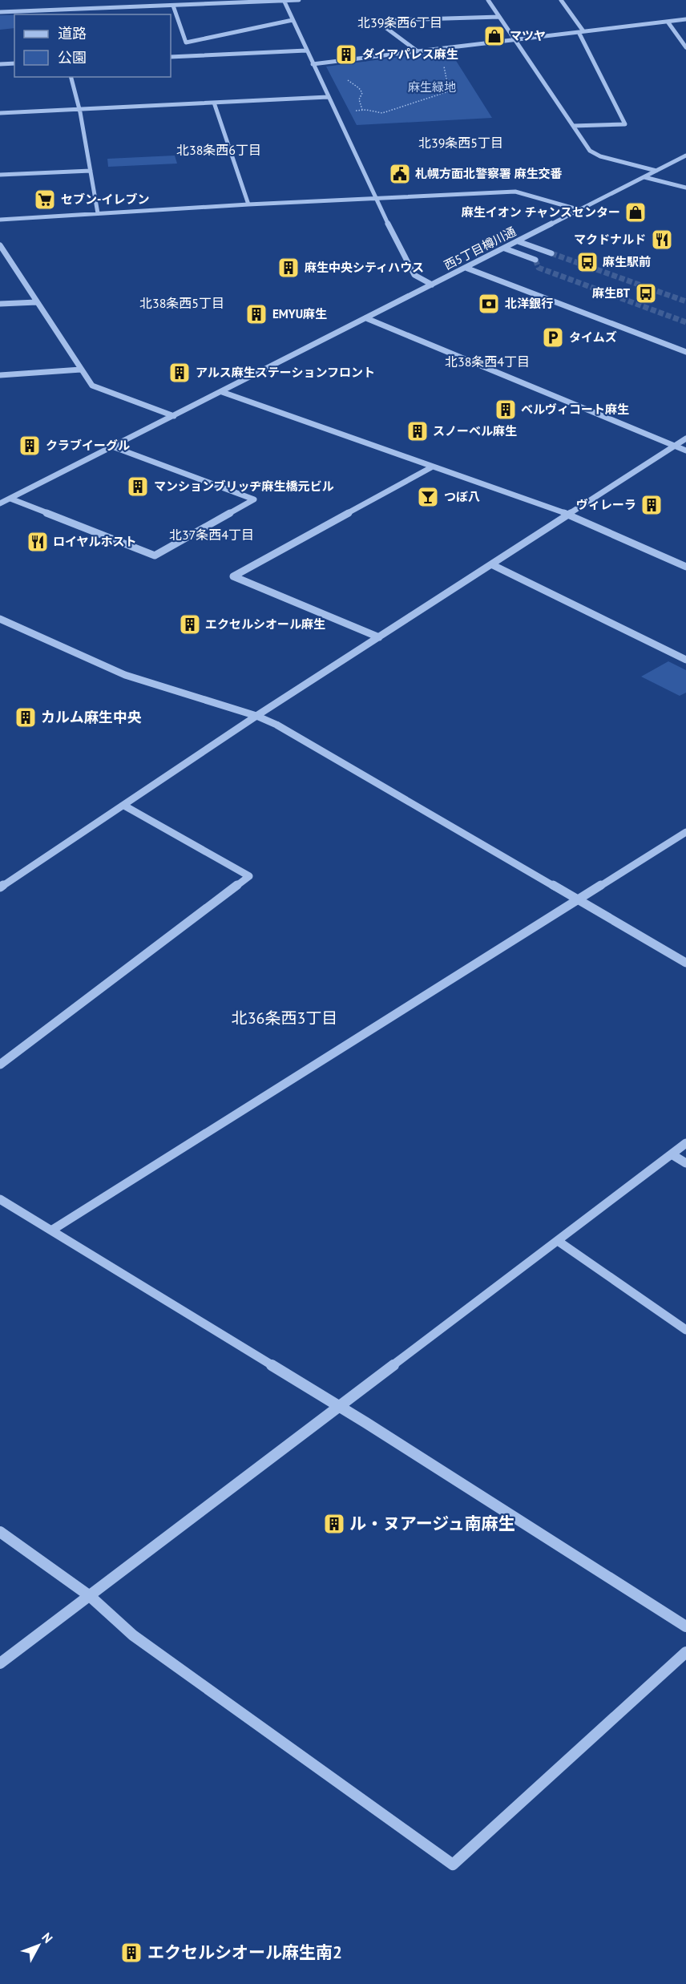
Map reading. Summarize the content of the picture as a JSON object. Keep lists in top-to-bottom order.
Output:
{
  "streets": {
    "street": ["西5丁目樽川通"]
  },
  "districts": [
    "北39条西6丁目",
    "北39条西5丁目",
    "北38条西6丁目",
    "北38条西5丁目",
    "北38条西4丁目",
    "北37条西4丁目",
    "北36条西3丁目"
  ],
  "parks": ["麻生緑地"],
  "places": {
    "shop": ["マツヤ", "麻生イオン チャンスセンター"],
    "building": [
      "ダイアパレス麻生",
      "麻生中央シティハウス",
      "EMYU麻生",
      "アルス麻生ステーションフロント",
      "ベルヴィコート麻生",
      "スノーベル麻生",
      "クラブイーグル",
      "マンションブリッヂ麻生橋元ビル",
      "ヴィレーラ",
      "エクセルシオール麻生",
      "カルム麻生中央",
      "ル・ヌアージュ南麻生",
      "エクセルシオール麻生南2"
    ],
    "public building": ["札幌方面北警察署 麻生交番"],
    "supermarket": ["セブン-イレブン"],
    "restaurant": ["マクドナルド", "ロイヤルホスト"],
    "bus stop": ["麻生駅前", "麻生BT"],
    "bank": ["北洋銀行"],
    "parking": ["タイムズ"],
    "bar": ["つぼ八"]
  },
  "legend": ["道路", "公園"],
  "north": "top right"
}
